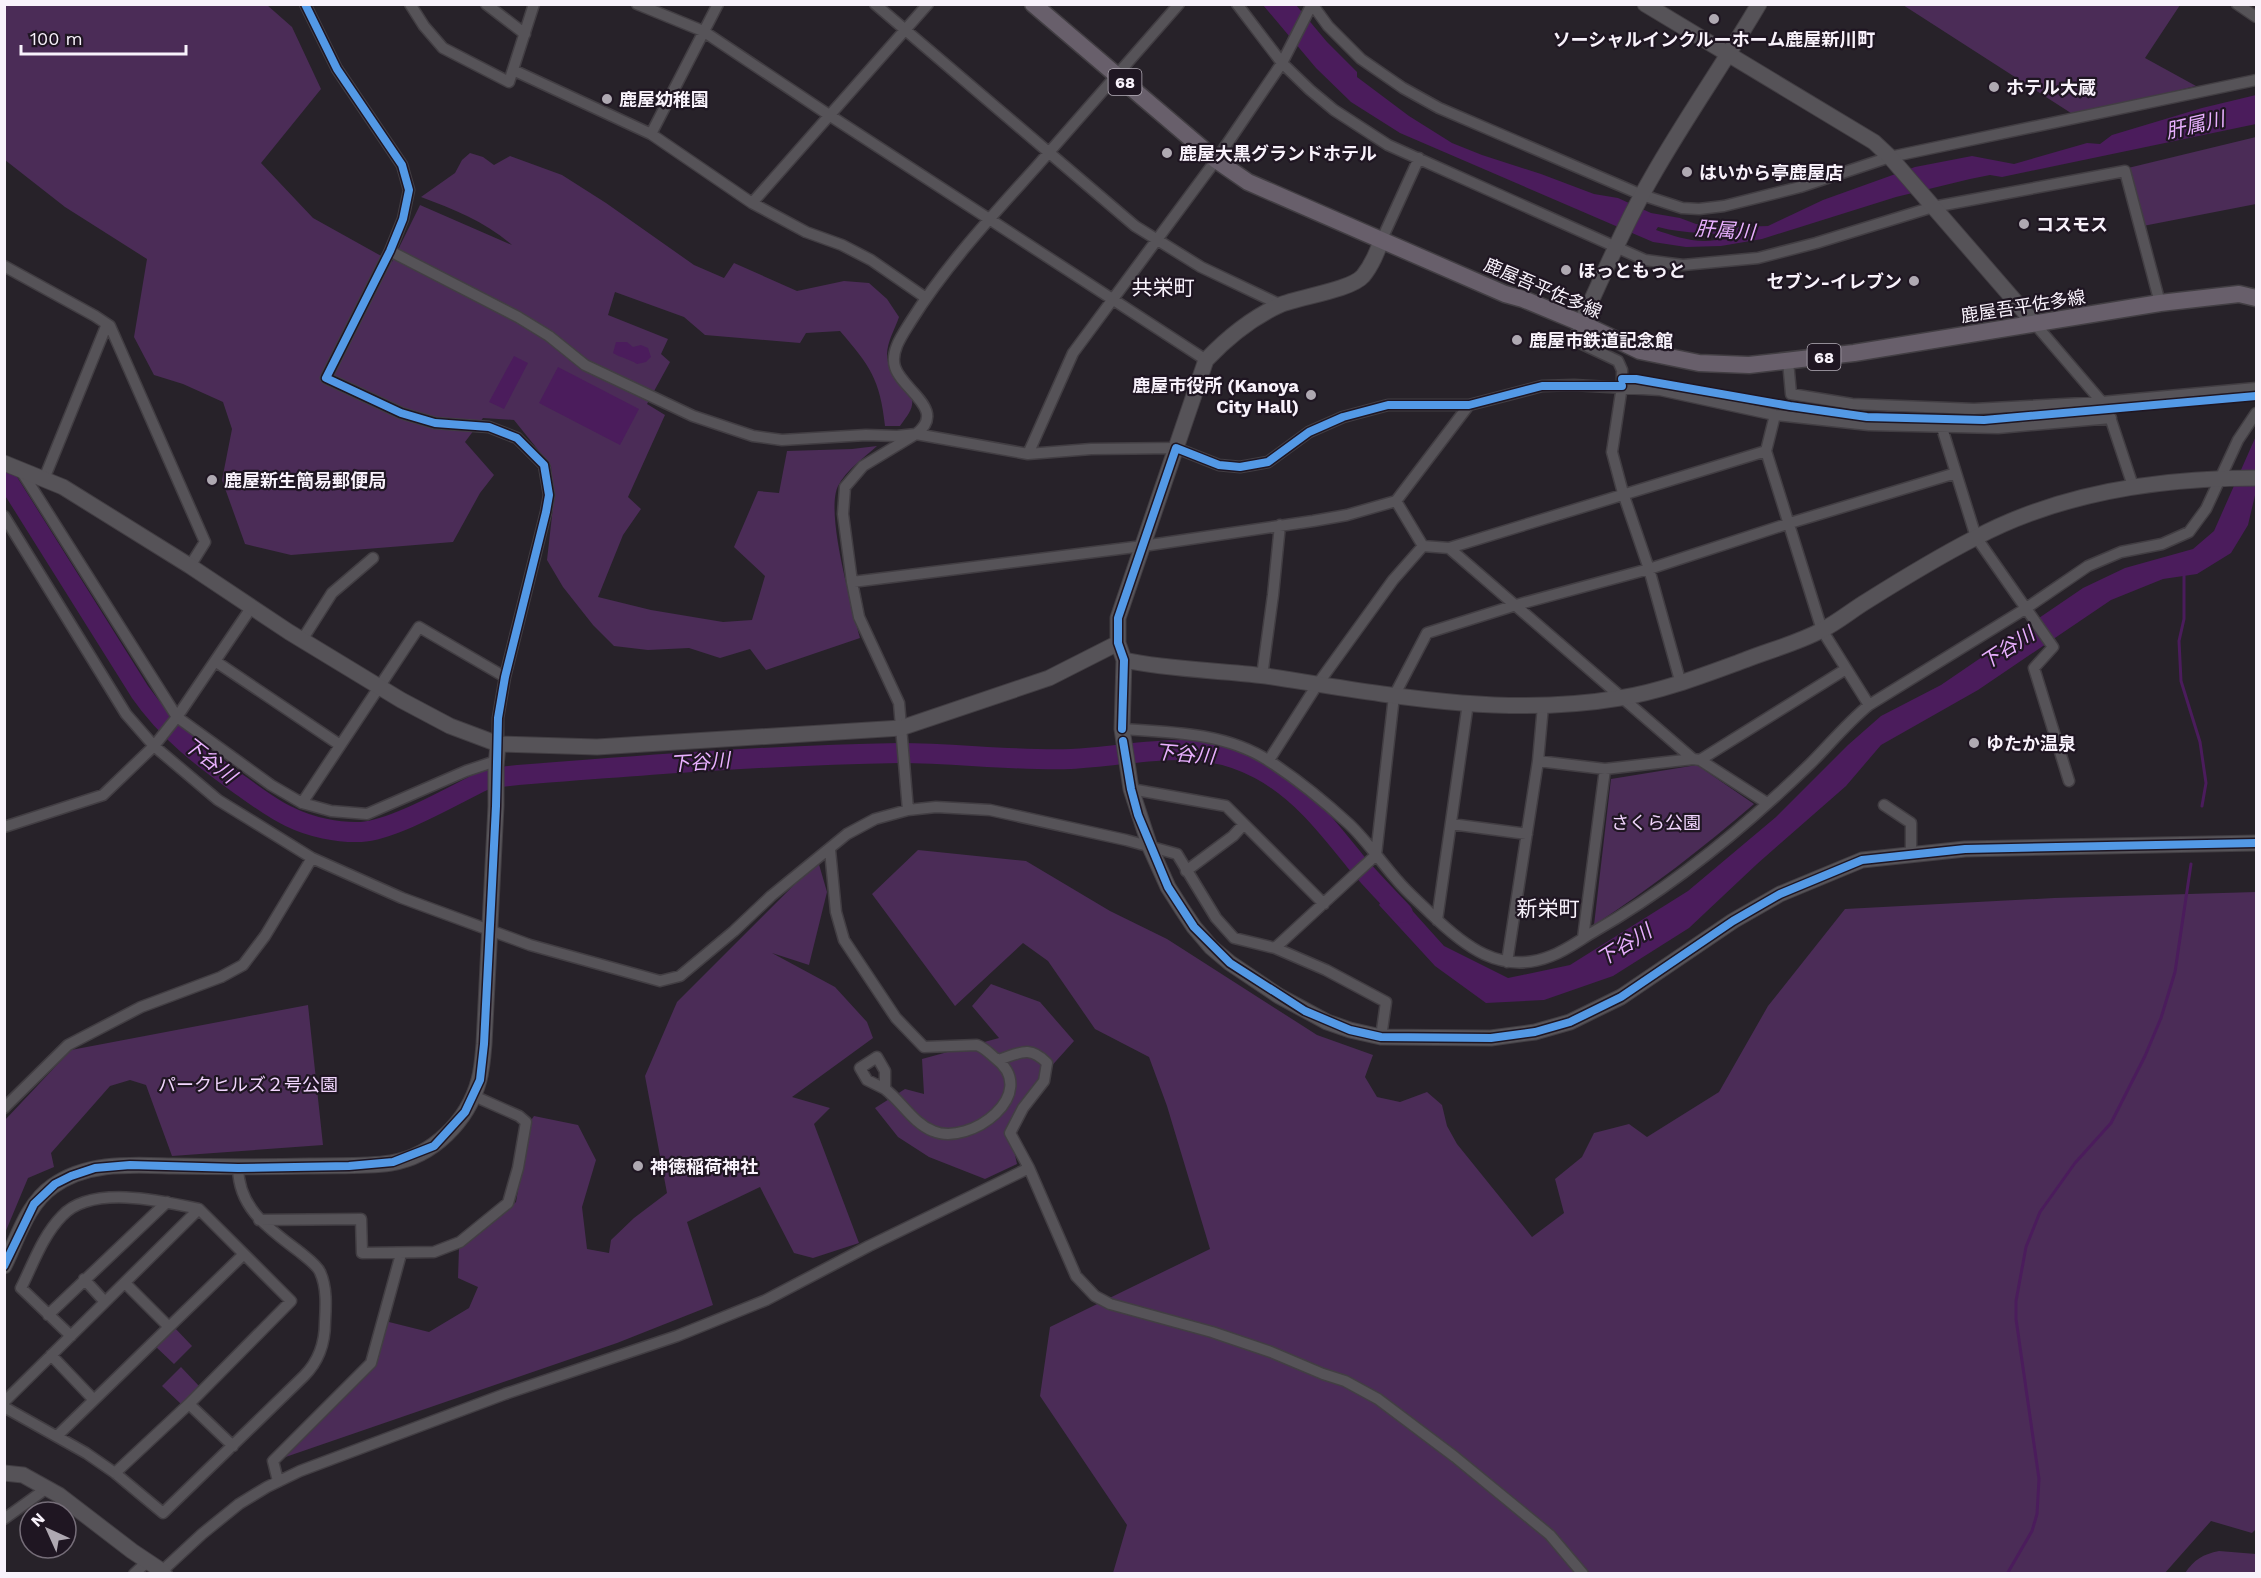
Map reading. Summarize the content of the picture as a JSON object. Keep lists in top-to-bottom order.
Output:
{
  "streets": {
    "main road": ["68", "鹿屋吾平佐多線"]
  },
  "districts": ["共栄町", "新栄町"],
  "water": ["肝属川", "下谷川"],
  "parks": ["さくら公園", "パークヒルズ２号公園"],
  "places": [
    "ソーシャルインクルーホーム鹿屋新川町",
    "ホテル大蔵",
    "鹿屋幼稚園",
    "鹿屋大黒グランドホテル",
    "はいから亭鹿屋店",
    "コスモス",
    "ほっともっと",
    "セブン-イレブン",
    "鹿屋市鉄道記念館",
    "鹿屋市役所 (Kanoya City Hall)",
    "鹿屋新生簡易郵便局",
    "ゆたか温泉",
    "神徳稲荷神社"
  ],
  "scale_bar": "100 m",
  "north": "top left"
}
